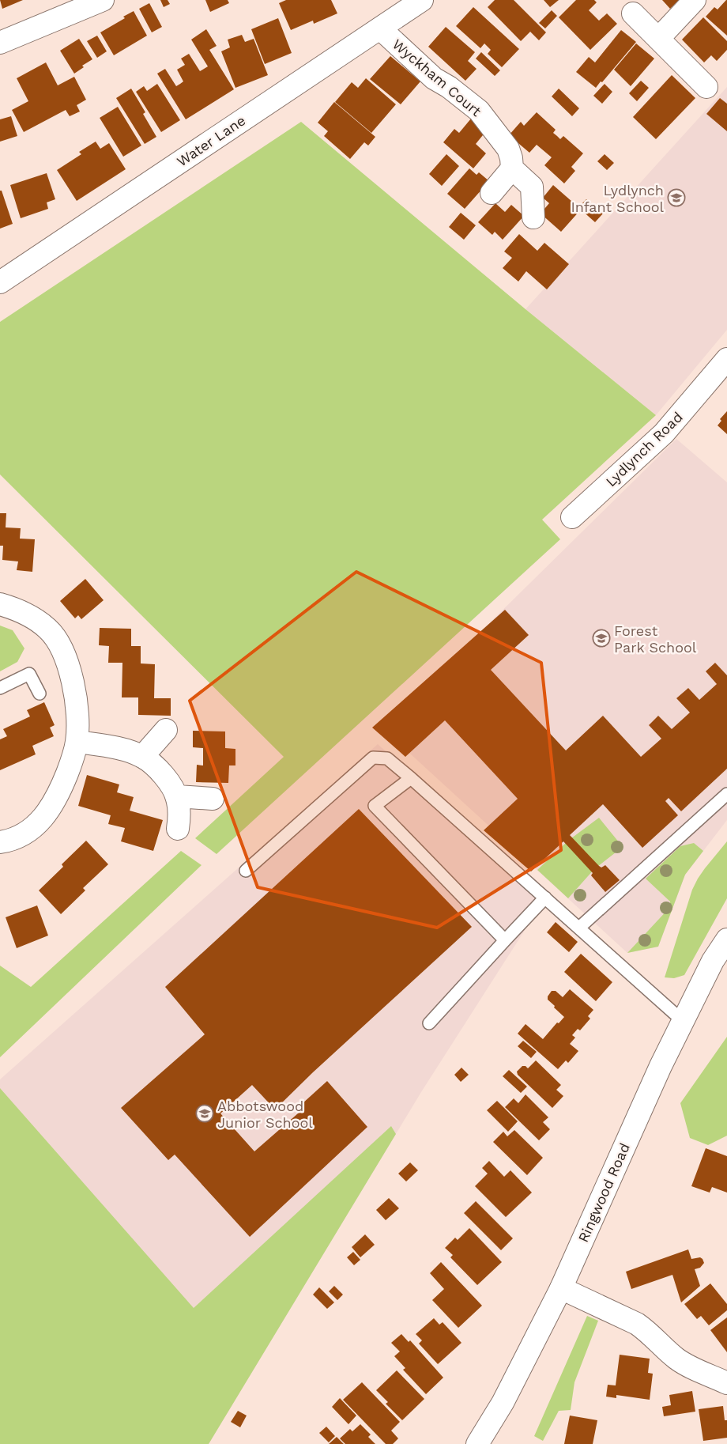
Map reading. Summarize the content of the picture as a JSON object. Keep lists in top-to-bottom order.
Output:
{
  "streets": {
    "street": [
      "Wyckham Court",
      "Water Lane",
      "Lydlynch Road",
      "Ringwood Road"
    ]
  },
  "crossings": [
    ["Wyckham Court", "Water Lane"]
  ],
  "places": {
    "school or university": ["Lydlynch Infant School", "Forest Park School", "Abbotswood Junior School"]
  }
}
